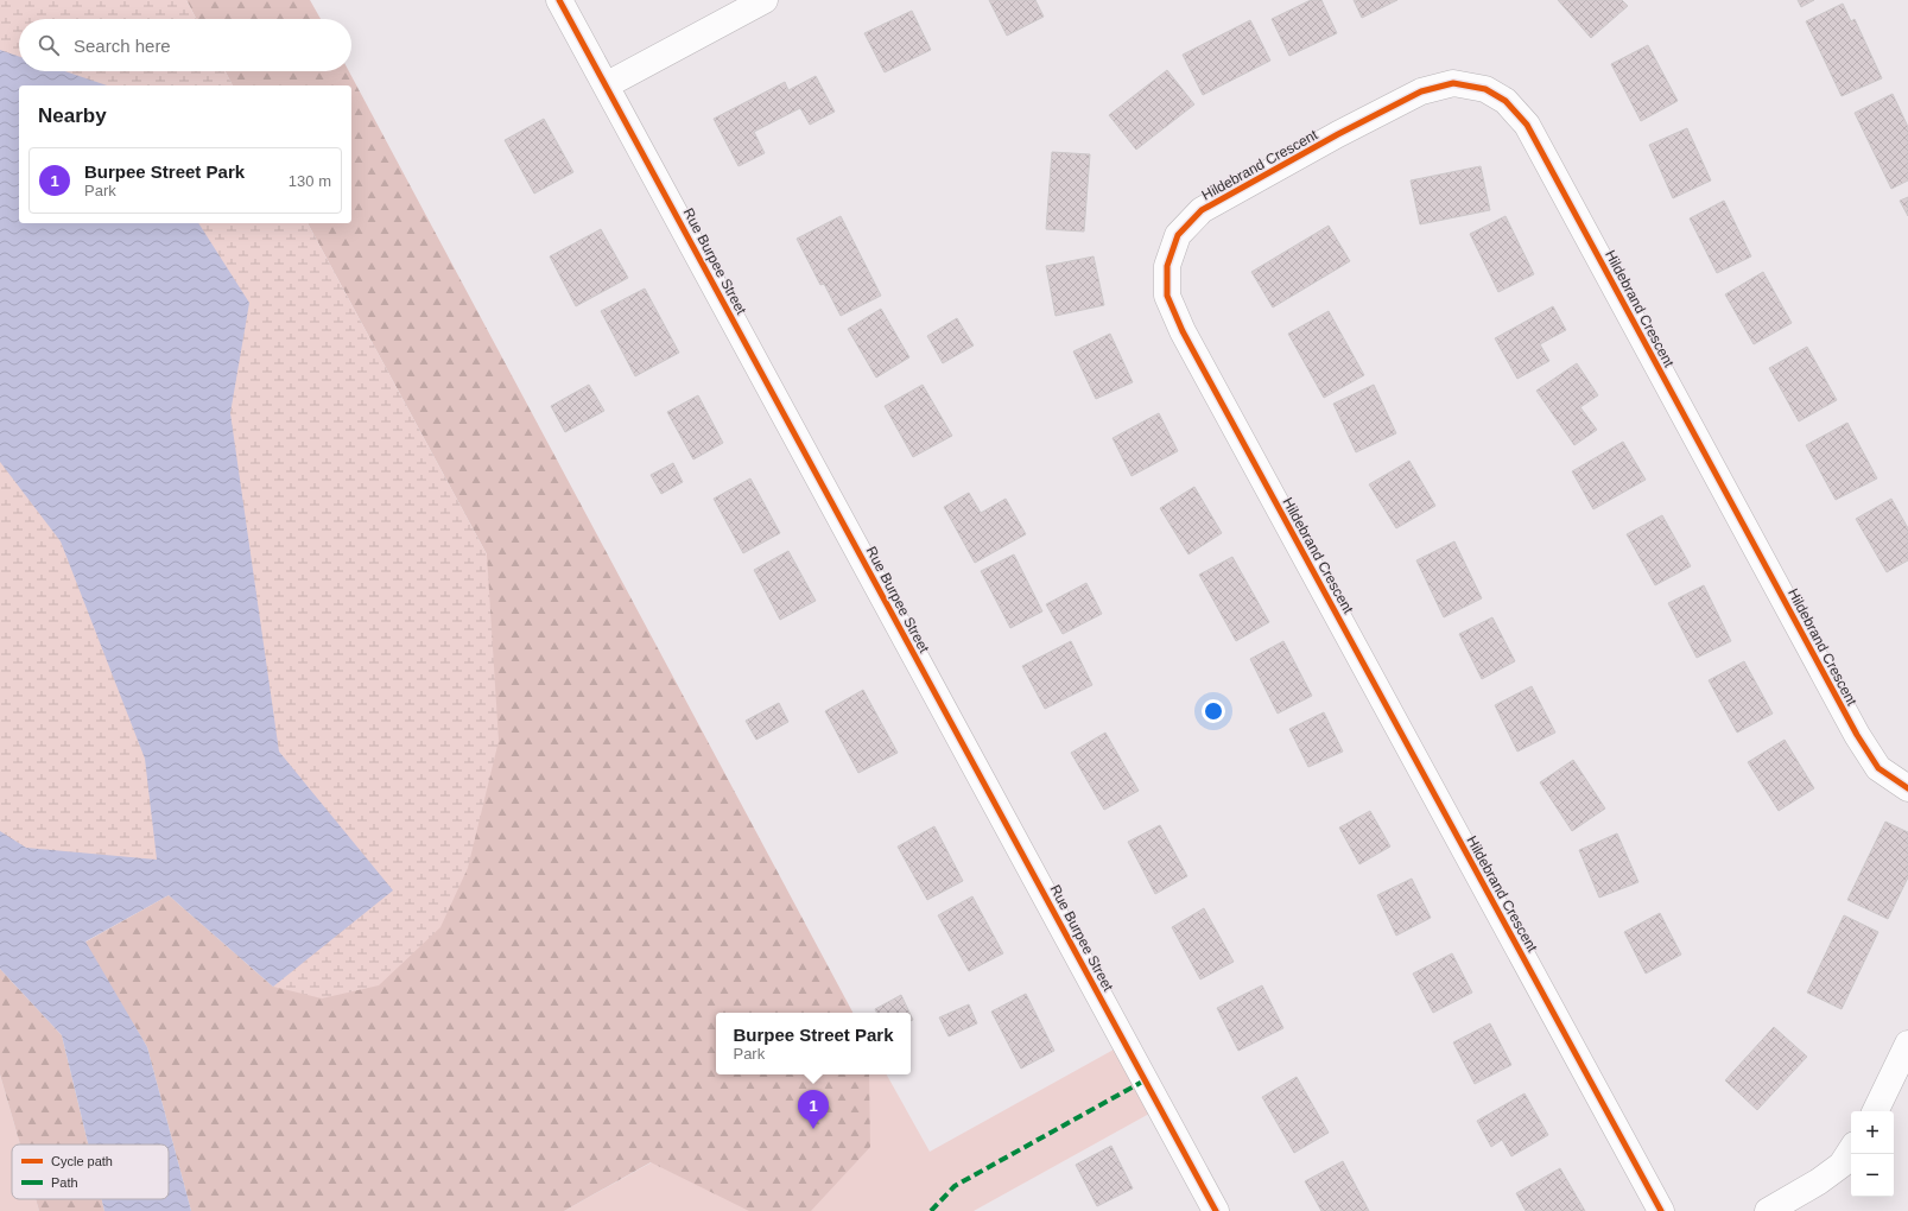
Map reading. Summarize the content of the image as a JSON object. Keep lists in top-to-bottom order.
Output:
{
  "streets": {
    "street": ["Hildebrand Crescent", "Rue Burpee Street"]
  },
  "legend": ["Cycle path", "Path"],
  "page": {
    "search": "Search here",
    "heading": "Nearby",
    "list": [
      {
        "mark": "1",
        "name": "Burpee Street Park",
        "note": "Park",
        "value": "130 m"
      }
    ],
    "popup": ["Burpee Street Park", "Park"],
    "pins": "1",
    "map_buttons": ["+", "−"]
  }
}
